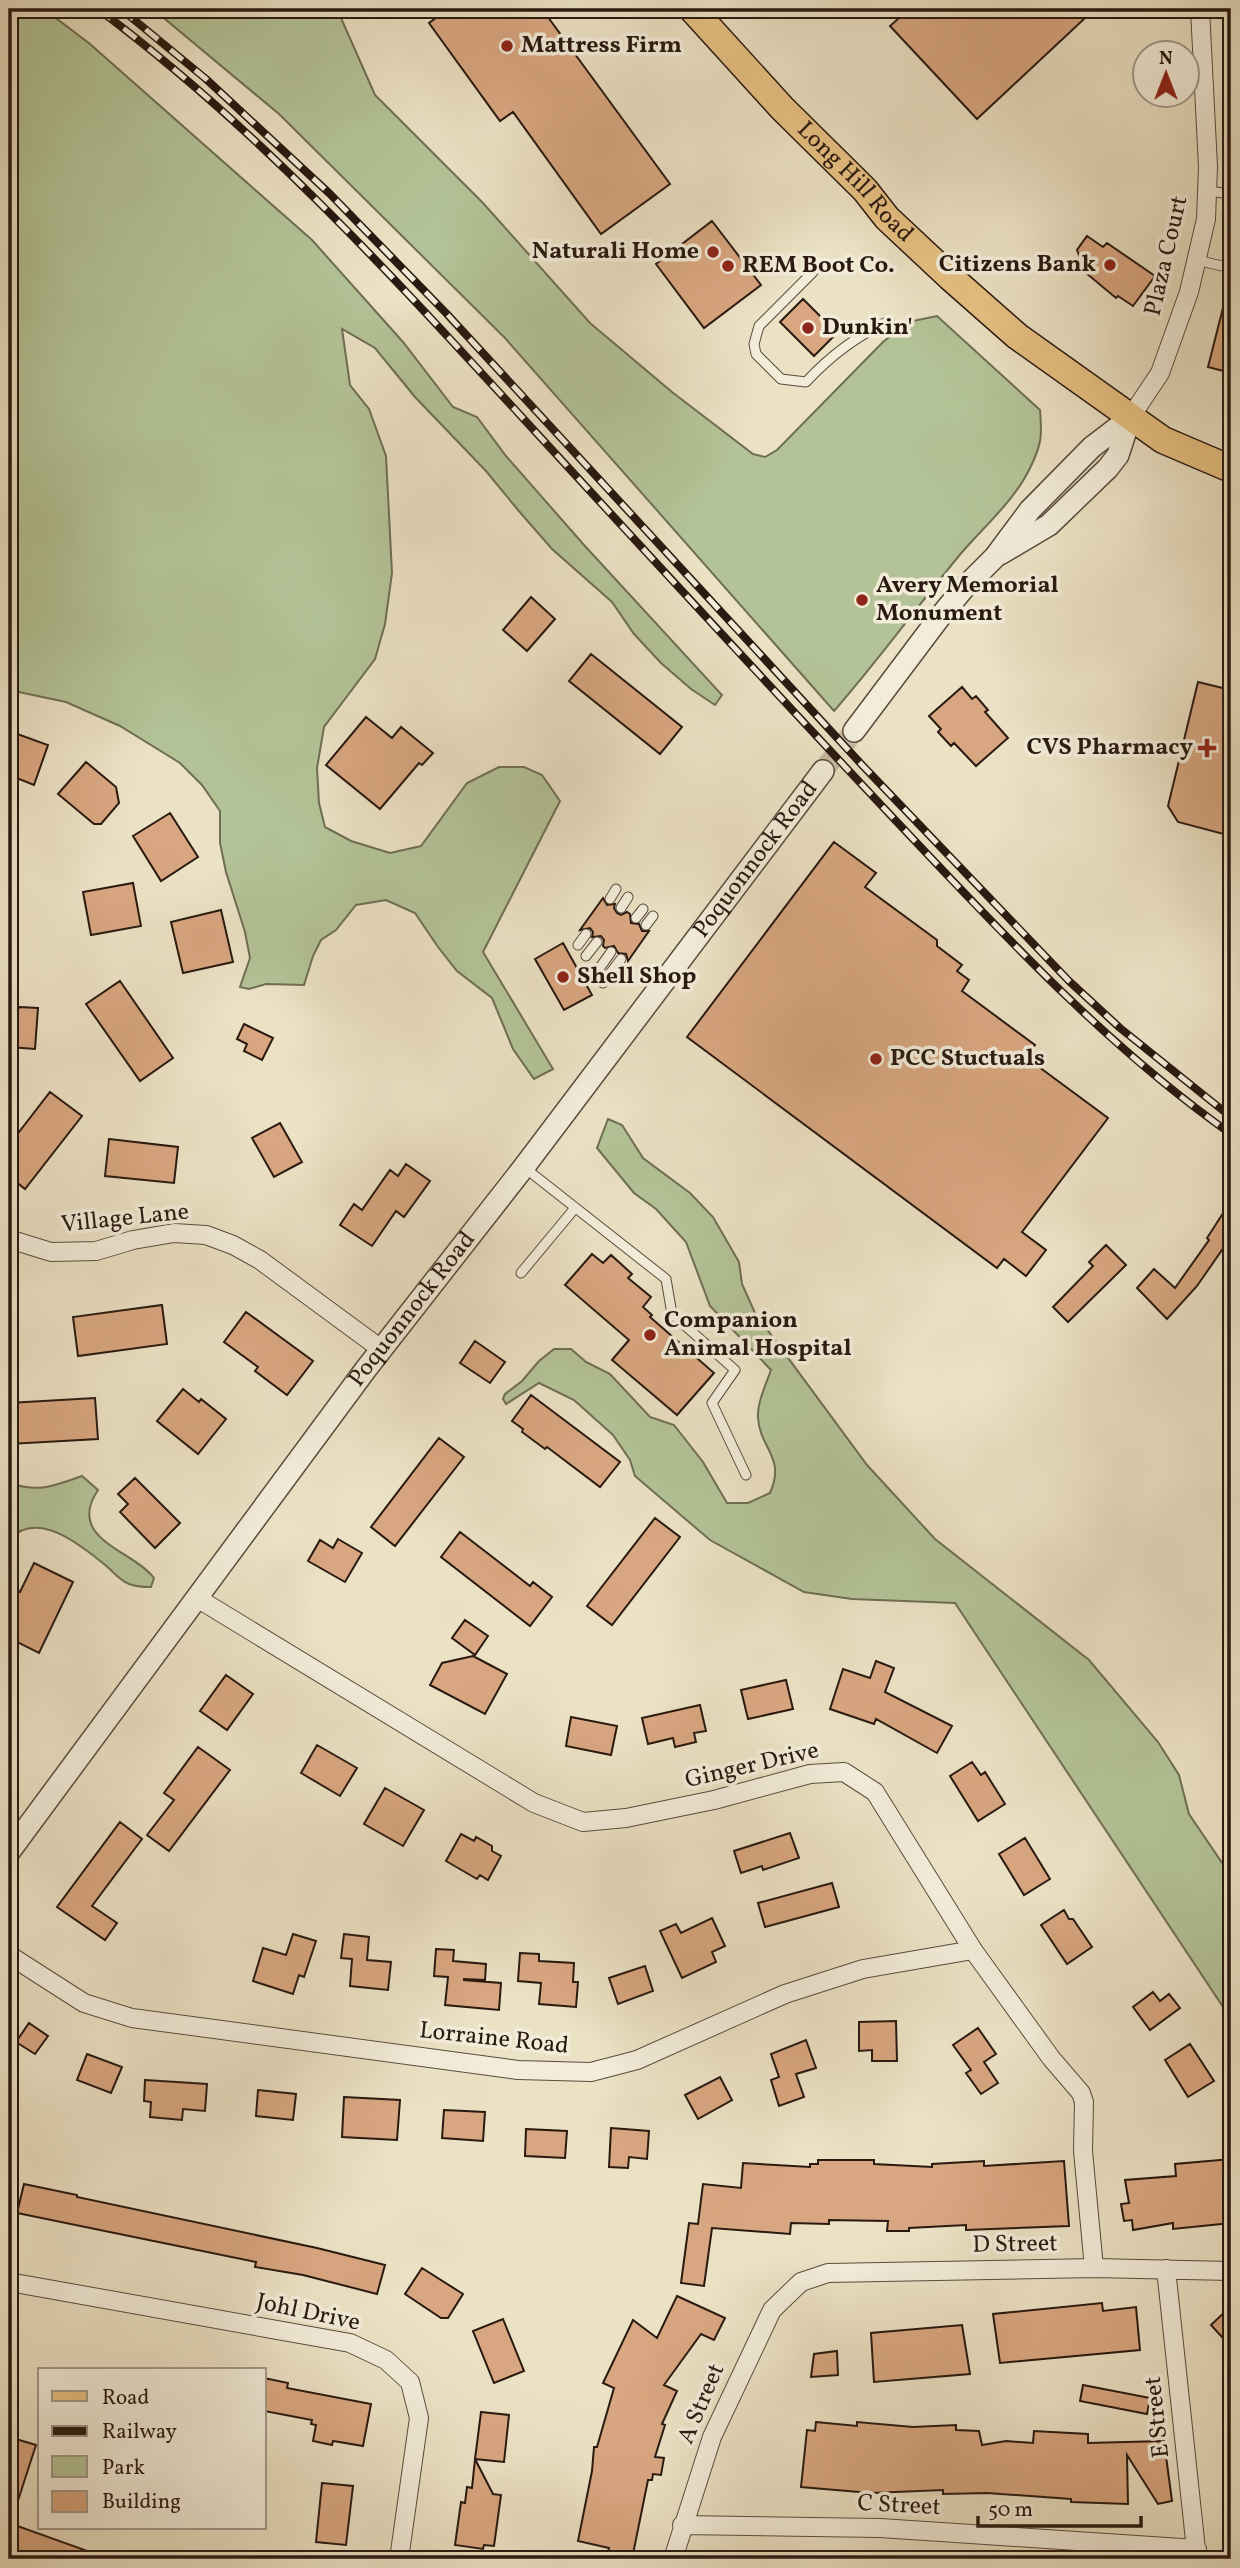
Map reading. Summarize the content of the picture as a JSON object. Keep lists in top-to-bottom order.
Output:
{
  "streets": {
    "main road": ["Long Hill Road"],
    "street": [
      "Plaza Court",
      "Poquonnock Road",
      "Village Lane",
      "Ginger Drive",
      "Lorraine Road",
      "D Street",
      "Johl Drive",
      "A Street",
      "E Street",
      "C Street"
    ]
  },
  "crossings": [
    ["Long Hill Road", "Plaza Court"],
    ["Poquonnock Road", "Village Lane"],
    ["Poquonnock Road", "Ginger Drive"],
    ["Ginger Drive", "Lorraine Road"],
    ["Ginger Drive", "D Street"],
    ["D Street", "A Street"],
    ["D Street", "E Street"],
    ["A Street", "C Street"],
    ["E Street", "C Street"]
  ],
  "places": {
    "other": [
      "Mattress Firm",
      "Naturali Home",
      "Citizens Bank",
      "REM Boot Co.",
      "Dunkin'",
      "Avery Memorial Monument",
      "Shell Shop",
      "PCC Stuctuals",
      "Companion Animal Hospital"
    ],
    "health": ["CVS Pharmacy"]
  },
  "legend": [
    "Road",
    "Railway",
    "Park",
    "Building"
  ],
  "scale_bar": "50 m",
  "north": "top"
}
